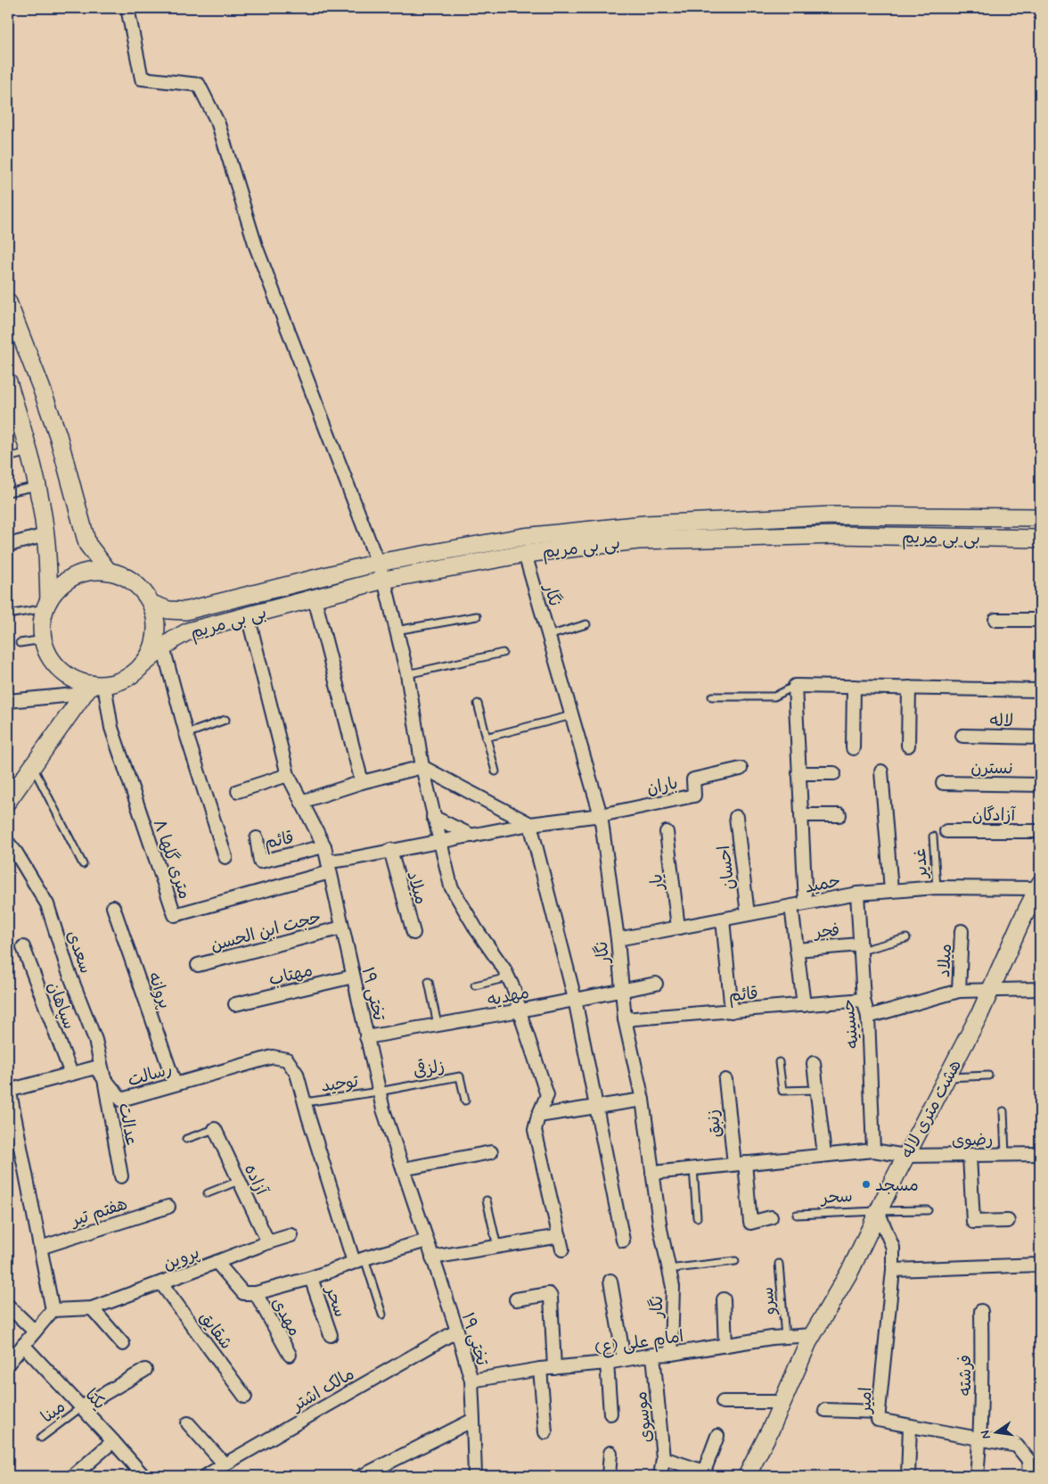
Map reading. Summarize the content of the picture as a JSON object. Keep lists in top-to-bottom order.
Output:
{
  "streets": {
    "street": [
      "بی بی مریم",
      "نگار",
      "لاله",
      "نسترن",
      "باران",
      "آزادگان",
      "قائم",
      "۸ متری گلها",
      "احسان",
      "یار",
      "حمید",
      "میلاد",
      "حجت ابن الحسن",
      "فجر",
      "سعدی",
      "مهتاب",
      "پروانه",
      "تختی ۱۹",
      "مهدیه",
      "سپاهان",
      "حسینیه",
      "رسالت",
      "هشت متری لاله",
      "زنبق",
      "عدالت",
      "رضوی",
      "آزاده",
      "سحر",
      "هفتم تیر",
      "پروین",
      "مهدی",
      "شقایق",
      "امام علی (ع)",
      "فرشته",
      "مالک اشتر",
      "یکتا",
      "امیر",
      "موسوی"
    ],
    "lane": [
      "غدیر",
      "زلزقی",
      "توحید",
      "سرو",
      "مینا"
    ]
  },
  "crossings": [
    ["بی بی مریم", "نگار"],
    ["بی بی مریم", "۸ متری گلها"],
    ["بی بی مریم", "تختی ۱۹"],
    ["نگار", "باران"],
    ["نگار", "قائم"],
    ["نگار", "حمید"],
    ["نگار", "مهدیه"],
    ["نگار", "رضوی"],
    ["نگار", "امام علی (ع)"],
    ["قائم", "تختی ۱۹"],
    ["قائم", "حسینیه"],
    ["۸ متری گلها", "تختی ۱۹"],
    ["غدیر", "حمید"],
    ["احسان", "حمید"],
    ["یار", "حمید"],
    ["حمید", "حسینیه"],
    ["حمید", "هشت متری لاله"],
    ["حجت ابن الحسن", "تختی ۱۹"],
    ["فجر", "حسینیه"],
    ["سعدی", "رسالت"],
    ["سعدی", "عدالت"],
    ["مهتاب", "تختی ۱۹"],
    ["پروانه", "رسالت"],
    ["تختی ۱۹", "مهدیه"],
    ["تختی ۱۹", "زلزقی"],
    ["تختی ۱۹", "توحید"],
    ["تختی ۱۹", "امام علی (ع)"],
    ["تختی ۱۹", "مالک اشتر"],
    ["سپاهان", "رسالت"],
    ["حسینیه", "رضوی"],
    ["زلزقی", "توحید"],
    ["رسالت", "توحید"],
    ["رسالت", "عدالت"],
    ["رسالت", "هفتم تیر"],
    ["رسالت", "پروین"],
    ["هشت متری لاله", "رضوی"],
    ["هشت متری لاله", "سحر"],
    ["هشت متری لاله", "امام علی (ع)"],
    ["هشت متری لاله", "امیر"],
    ["زنبق", "رضوی"],
    ["سحر", "امیر"],
    ["پروین", "مهدی"],
    ["پروین", "شقایق"],
    ["سرو", "امام علی (ع)"],
    ["امام علی (ع)", "موسوی"],
    ["فرشته", "امیر"],
    ["یکتا", "مینا"]
  ],
  "places": ["مسجد"],
  "north": "left"
}
